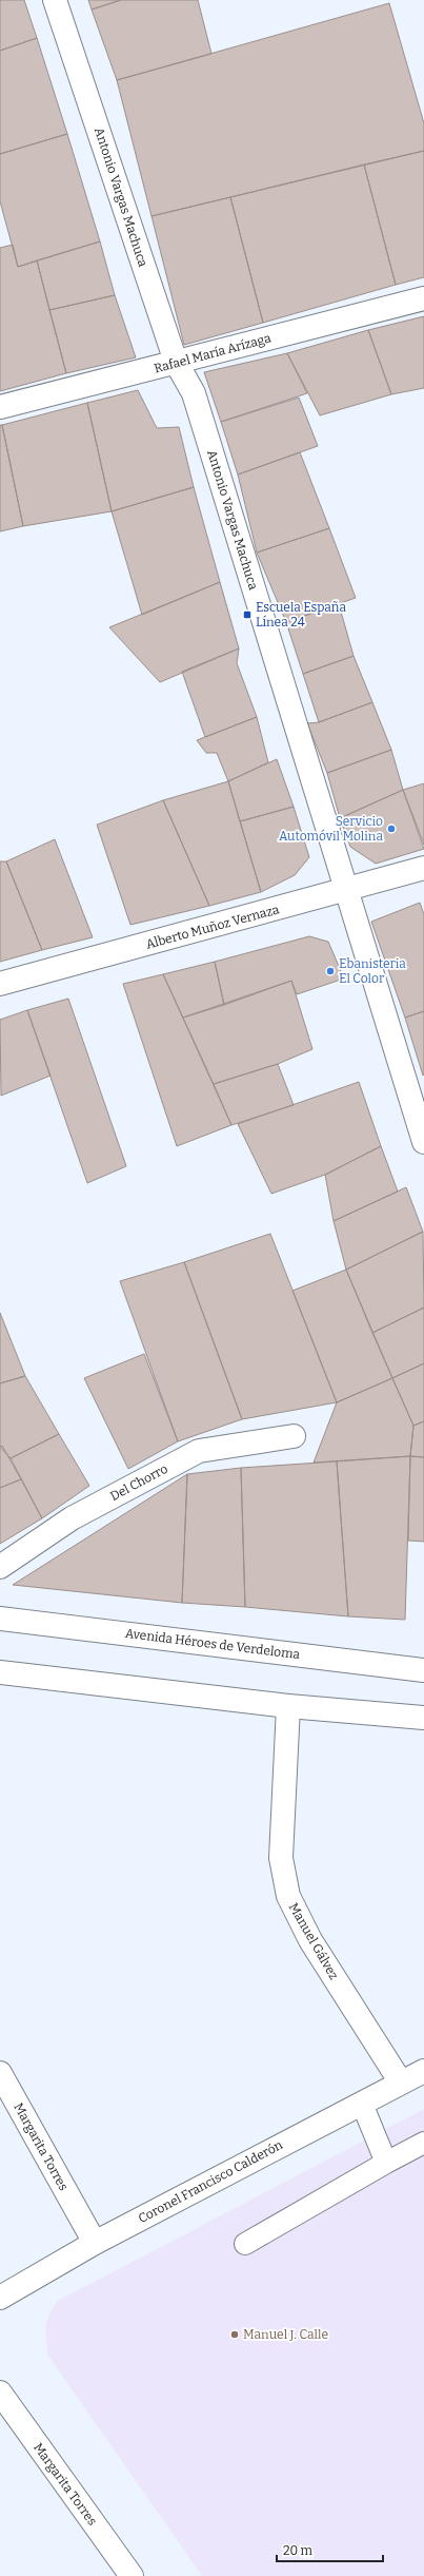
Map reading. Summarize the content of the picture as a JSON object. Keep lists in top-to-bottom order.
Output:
{
  "streets": {
    "street": [
      "Antonio Vargas Machuca",
      "Rafael María Arízaga",
      "Alberto Muñoz Vernaza",
      "Del Chorro",
      "Avenida Héroes de Verdeloma",
      "Manuel Gálvez",
      "Margarita Torres",
      "Coronel Francisco Calderón"
    ]
  },
  "crossings": [
    ["Antonio Vargas Machuca", "Rafael María Arízaga"],
    ["Antonio Vargas Machuca", "Alberto Muñoz Vernaza"],
    ["Manuel Gálvez", "Coronel Francisco Calderón"],
    ["Margarita Torres", "Coronel Francisco Calderón"]
  ],
  "places": {
    "transit": ["Escuela España Línea 24"],
    "other": ["Servicio Automóvil Molina", "Ebanisteria El Color", "Manuel J. Calle"]
  },
  "scale_bar": "20 m"
}
